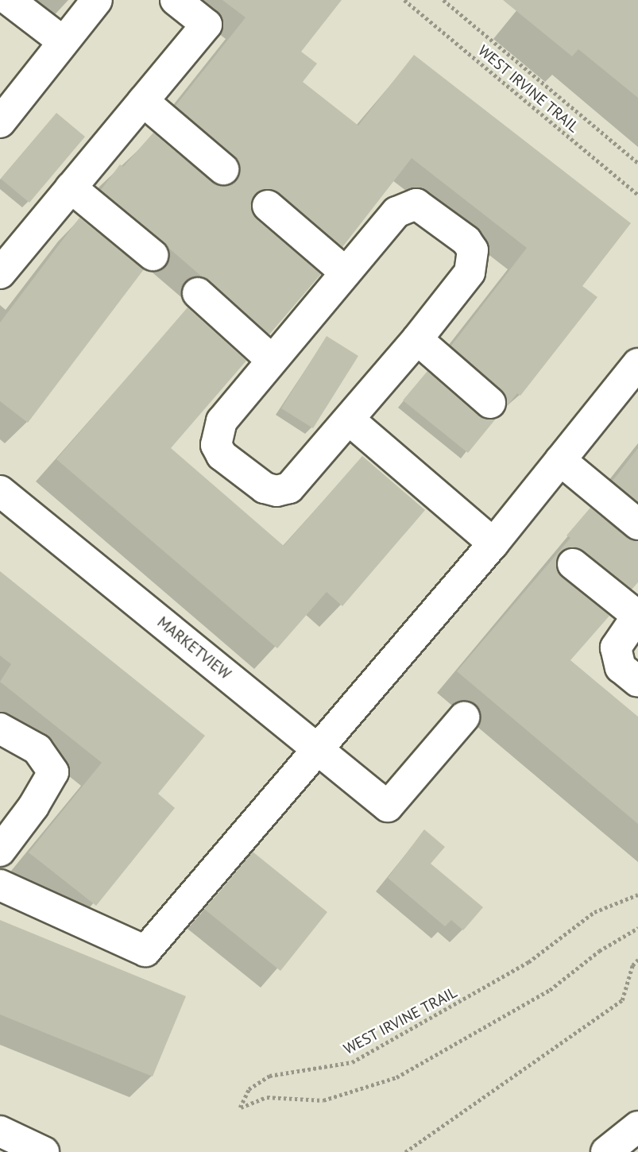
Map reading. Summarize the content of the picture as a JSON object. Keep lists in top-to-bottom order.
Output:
{
  "streets": {
    "main road": ["MARKETVIEW"],
    "path": ["WEST IRVINE TRAIL"]
  }
}
